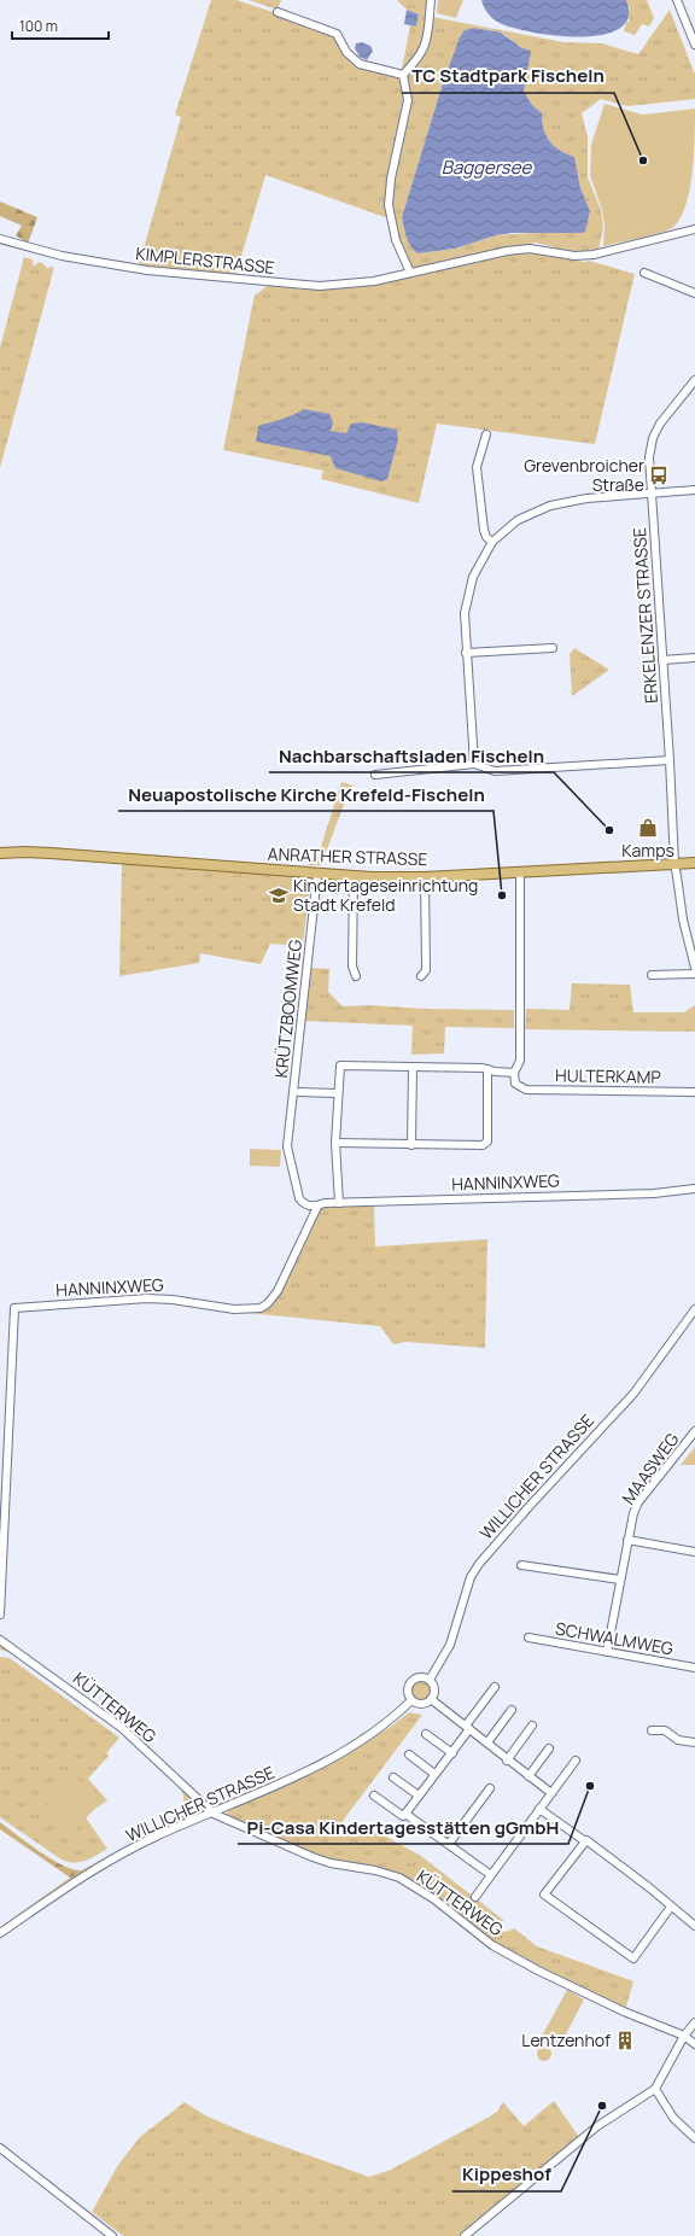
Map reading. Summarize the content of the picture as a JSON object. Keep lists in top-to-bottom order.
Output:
{
  "streets": {
    "main road": ["ANRATHER STRASSE"],
    "street": [
      "KIMPLERSTRASSE",
      "ERKELENZER STRASSE",
      "KRÜTZBOOMWEG",
      "HULTERKAMP",
      "HANNINXWEG",
      "MAASWEG",
      "WILLICHER STRASSE",
      "SCHWALMWEG",
      "KÜTTERWEG"
    ]
  },
  "crossings": [
    ["ERKELENZER STRASSE", "ANRATHER STRASSE"],
    ["ANRATHER STRASSE", "KRÜTZBOOMWEG"],
    ["KRÜTZBOOMWEG", "HANNINXWEG"],
    ["MAASWEG", "SCHWALMWEG"],
    ["WILLICHER STRASSE", "KÜTTERWEG"]
  ],
  "water": ["Baggersee"],
  "places": {
    "other": [
      "TC Stadtpark Fischeln",
      "Nachbarschaftsladen Fischeln",
      "Neuapostolische Kirche Krefeld-Fischeln",
      "Pi-Casa Kindertagesstätten gGmbH",
      "Kippeshof"
    ],
    "bus stop": ["Grevenbroicher Straße"],
    "shop": ["Kamps"],
    "school or university": ["Kindertageseinrichtung Stadt Krefeld"],
    "building": ["Lentzenhof"]
  },
  "scale_bar": "100 m"
}
